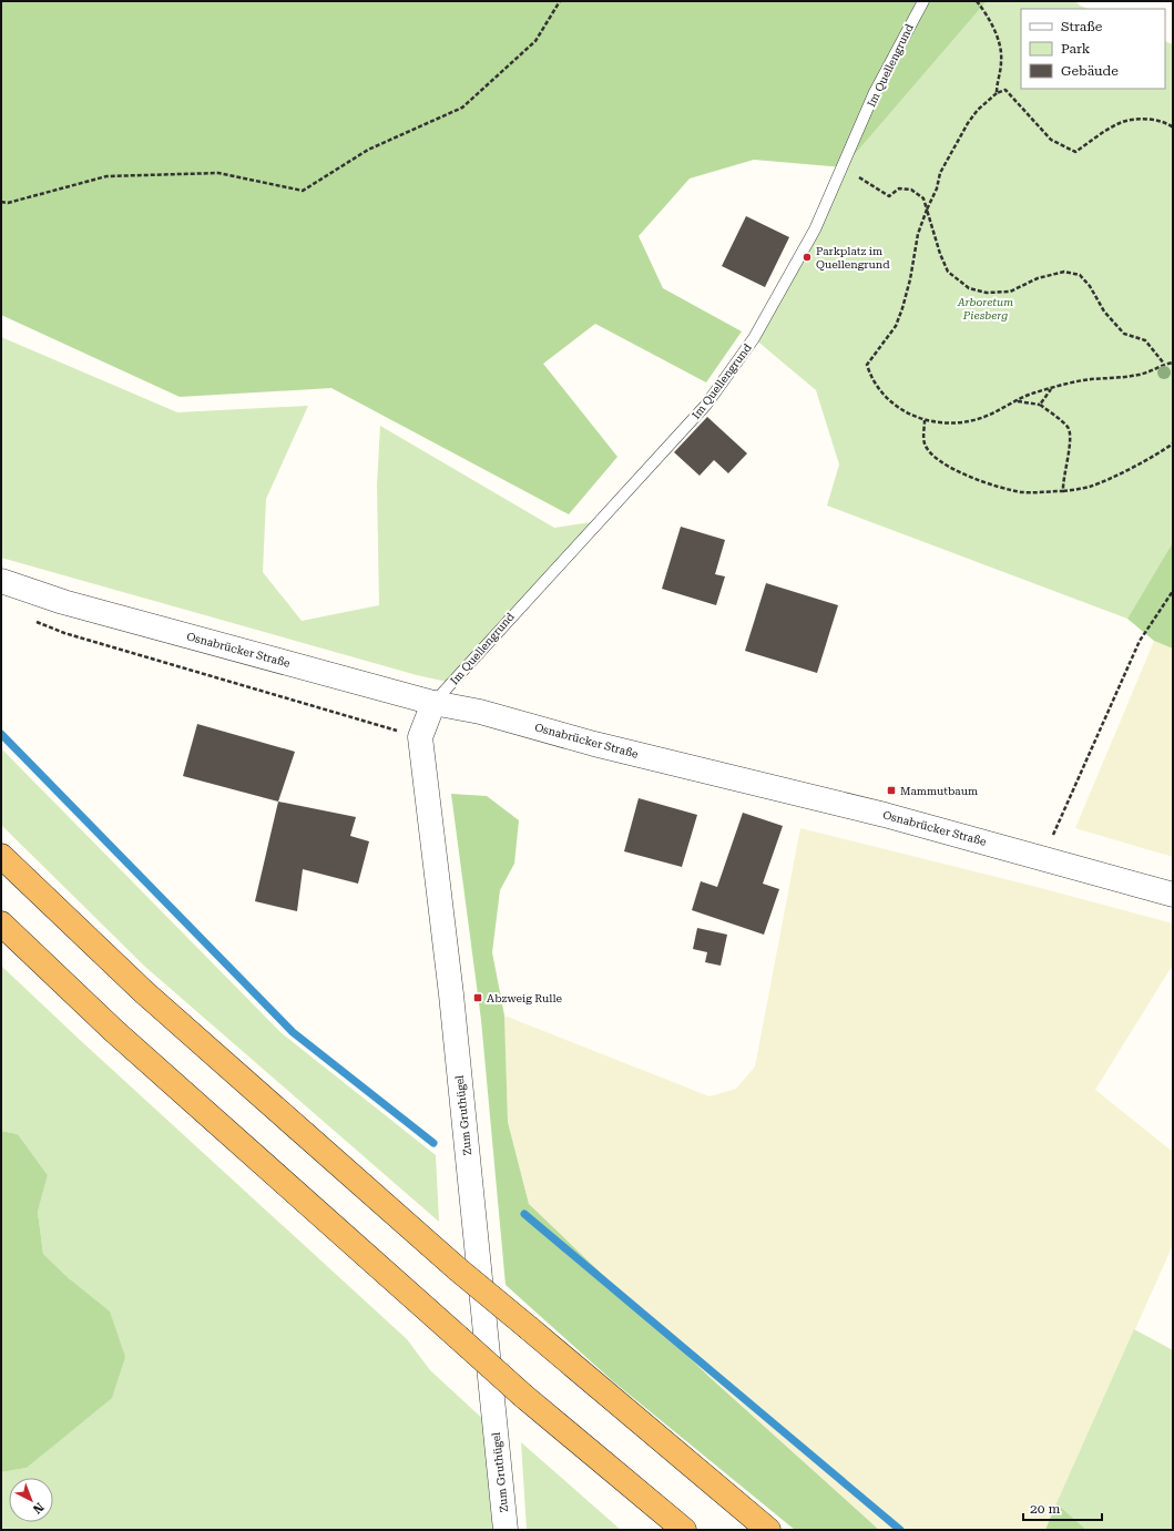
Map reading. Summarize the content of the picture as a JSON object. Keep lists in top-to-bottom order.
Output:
{
  "streets": {
    "street": ["Osnabrücker Straße", "Zum Gruthügel"],
    "lane": ["Im Quellengrund"]
  },
  "crossings": [
    ["Im Quellengrund", "Osnabrücker Straße"],
    ["Im Quellengrund", "Zum Gruthügel"],
    ["Osnabrücker Straße", "Zum Gruthügel"]
  ],
  "parks": ["Arboretum Piesberg"],
  "places": {
    "other": ["Parkplatz im Quellengrund"],
    "transit": ["Mammutbaum", "Abzweig Rulle"]
  },
  "legend": ["Straße", "Park", "Gebäude"],
  "scale_bar": "20 m",
  "north": "bottom right"
}
